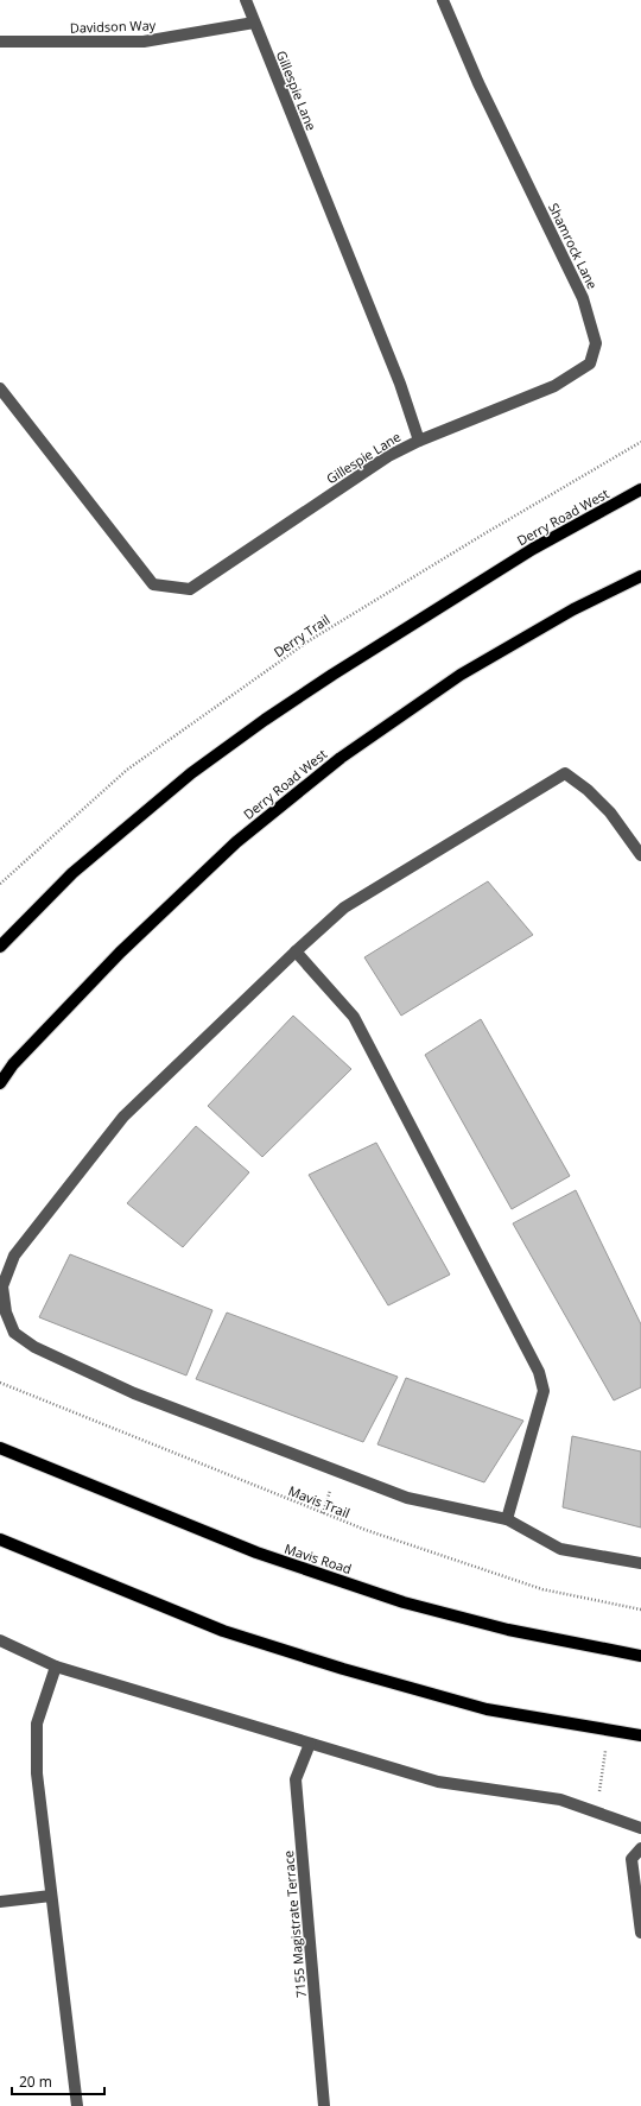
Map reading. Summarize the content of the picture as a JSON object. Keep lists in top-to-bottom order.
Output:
{
  "streets": {
    "main road": ["Derry Road West", "Mavis Road"],
    "street": [
      "Davidson Way",
      "Gillespie Lane",
      "Shamrock Lane",
      "7155 Magistrate Terrace"
    ],
    "path": ["Derry Trail", "Mavis Trail"]
  },
  "crossings": [
    ["Davidson Way", "Gillespie Lane"],
    ["Gillespie Lane", "Shamrock Lane"]
  ],
  "scale_bar": "20 m"
}
